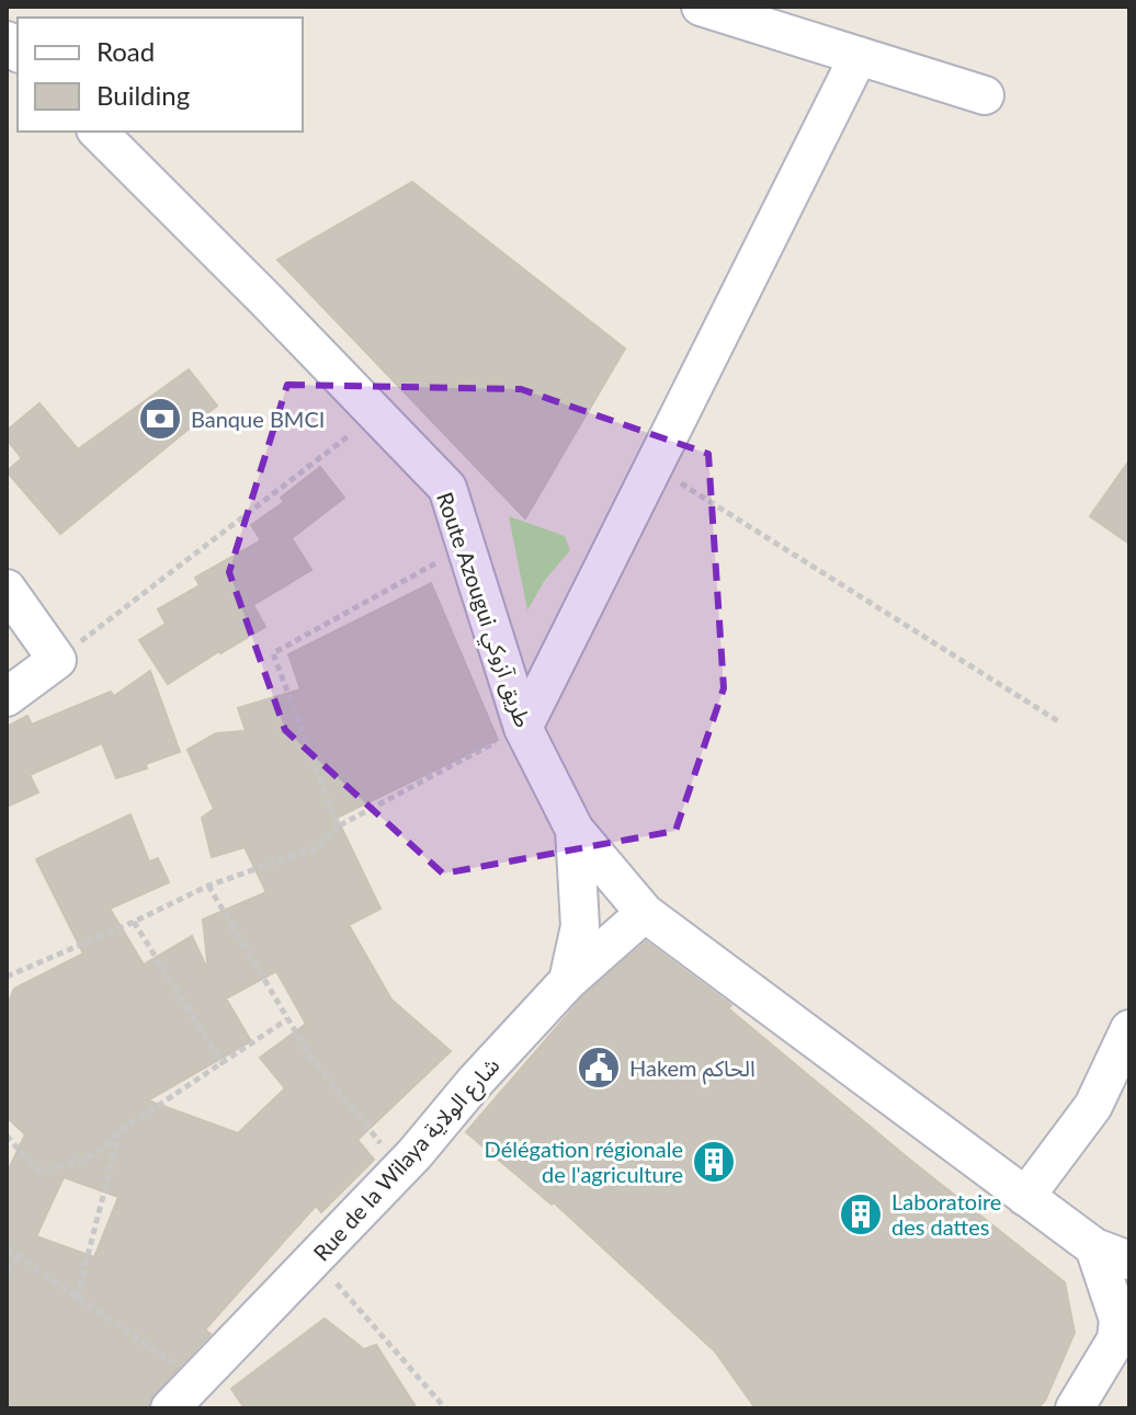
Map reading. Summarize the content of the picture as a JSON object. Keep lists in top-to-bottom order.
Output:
{
  "streets": {
    "street": ["Route Azougui طريق آزوكي", "Rue de la Wilaya شارع الولاية"]
  },
  "crossings": [
    ["Route Azougui طريق آزوكي", "Rue de la Wilaya شارع الولاية"]
  ],
  "places": {
    "bank": ["Banque BMCI"],
    "public building": ["Hakem الحاكم"],
    "building": ["Délégation régionale de l'agriculture", "Laboratoire des dattes"]
  },
  "legend": ["Road", "Building"]
}
